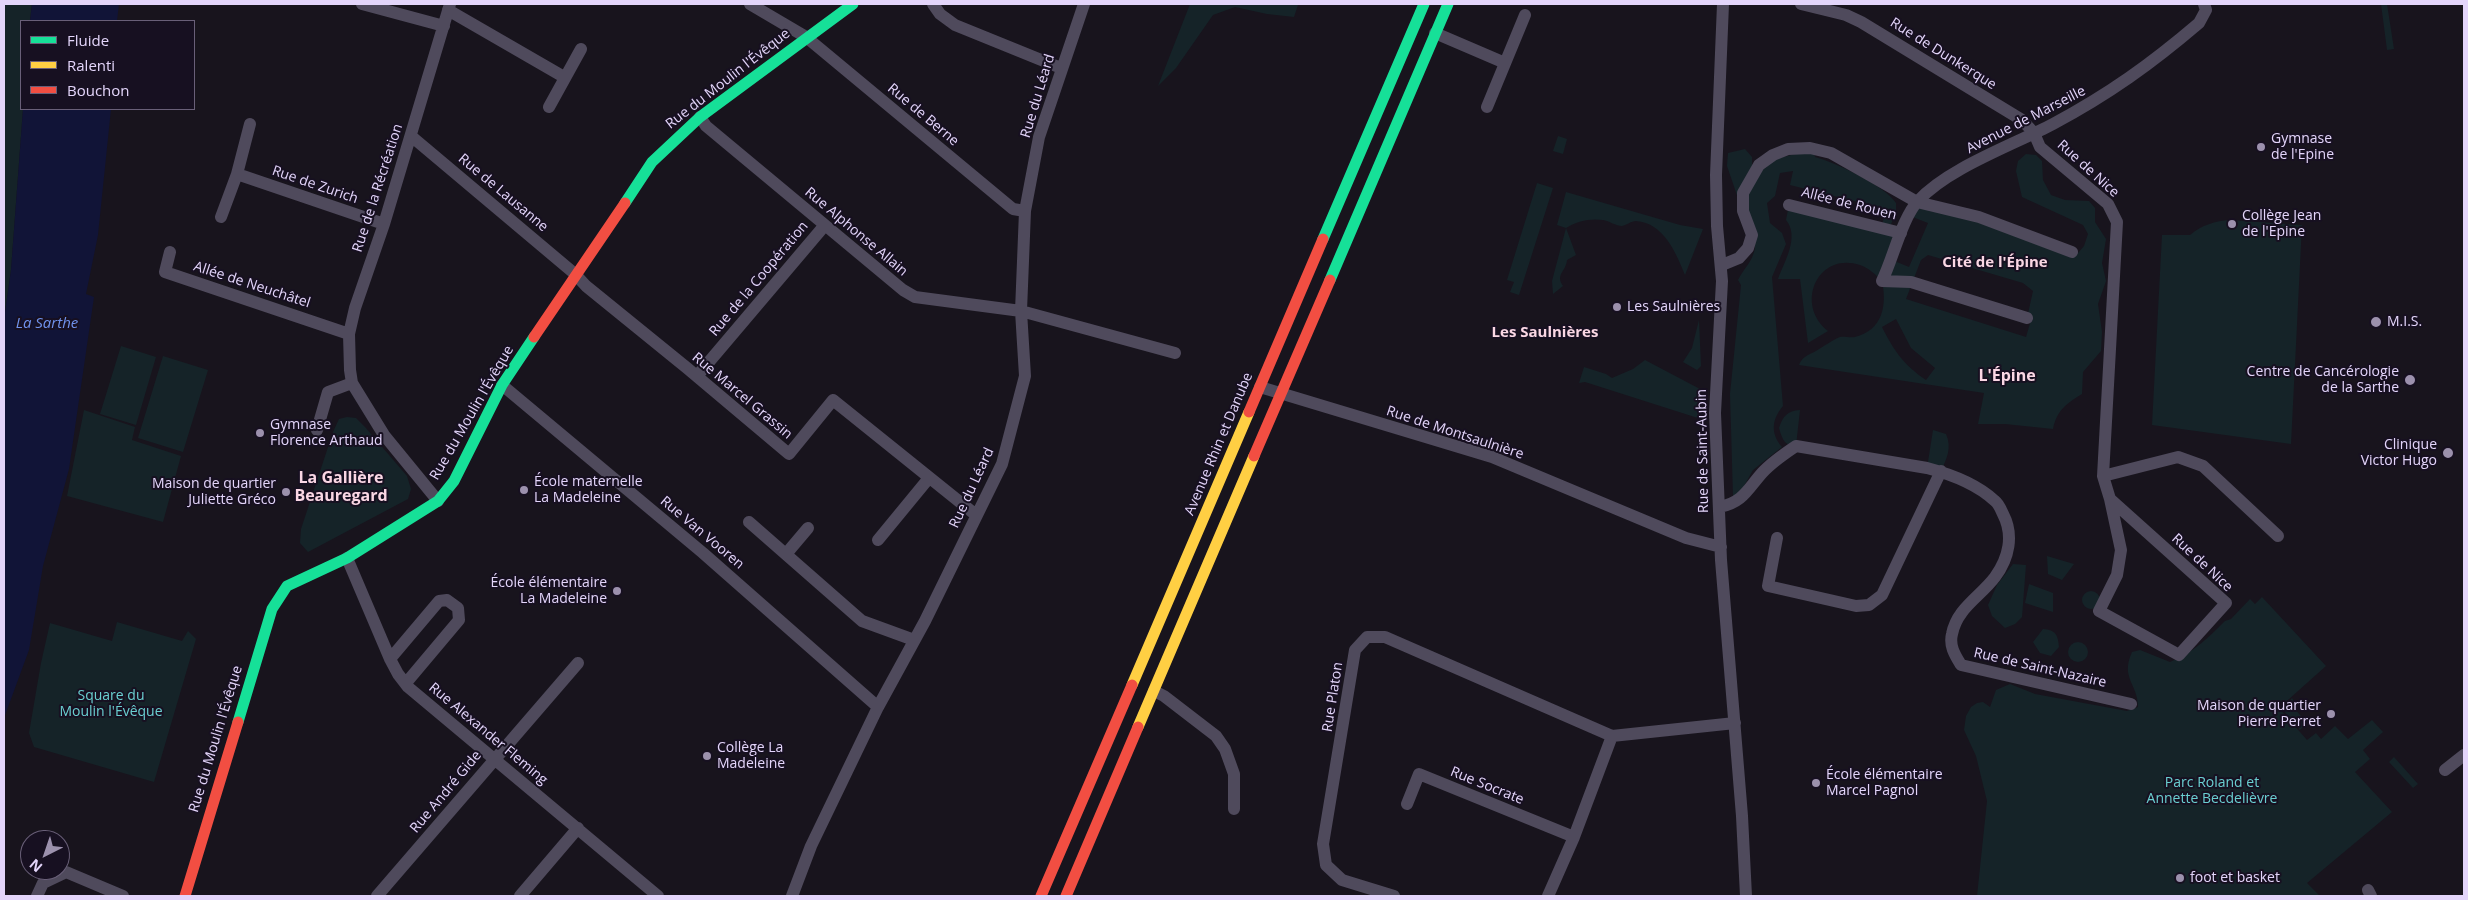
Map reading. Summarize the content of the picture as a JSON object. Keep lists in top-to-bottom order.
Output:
{
  "streets": {
    "main road": ["Rue du Moulin l'Évêque", "Avenue Rhin et Danube"],
    "street": [
      "Rue de Dunkerque",
      "Rue du Léard",
      "Rue de Berne",
      "Avenue de Marseille",
      "Rue de Nice",
      "Rue de Zurich",
      "Rue de la Récréation",
      "Rue de Lausanne",
      "Allée de Rouen",
      "Rue Alphonse Allain",
      "Rue de la Coopération",
      "Allée de Neuchâtel",
      "Rue Marcel Grassin",
      "Rue de Montsaulnière",
      "Rue de Saint-Aubin",
      "Rue Van Vooren",
      "Rue de Saint-Nazaire",
      "Rue Platon",
      "Rue Alexander Fleming",
      "Rue Socrate",
      "Rue André Gide"
    ]
  },
  "crossings": [
    ["Rue de Dunkerque", "Avenue de Marseille"],
    ["Rue de Dunkerque", "Rue de Nice"],
    ["Rue du Moulin l'Évêque", "Rue de Berne"],
    ["Rue du Moulin l'Évêque", "Rue de la Récréation"],
    ["Rue du Moulin l'Évêque", "Rue de Lausanne"],
    ["Rue du Moulin l'Évêque", "Rue Alphonse Allain"],
    ["Rue du Moulin l'Évêque", "Rue Marcel Grassin"],
    ["Rue du Moulin l'Évêque", "Rue Van Vooren"],
    ["Rue du Moulin l'Évêque", "Rue Alexander Fleming"],
    ["Rue du Léard", "Rue de Berne"],
    ["Rue du Léard", "Rue Alphonse Allain"],
    ["Rue du Léard", "Rue Marcel Grassin"],
    ["Rue du Léard", "Rue Van Vooren"],
    ["Avenue de Marseille", "Rue de Nice"],
    ["Avenue de Marseille", "Allée de Rouen"],
    ["Rue de Zurich", "Rue de la Récréation"],
    ["Rue de la Récréation", "Rue de Lausanne"],
    ["Rue de la Récréation", "Allée de Neuchâtel"],
    ["Rue de Lausanne", "Rue Marcel Grassin"],
    ["Rue Alphonse Allain", "Rue de la Coopération"],
    ["Rue de la Coopération", "Rue Marcel Grassin"],
    ["Rue de Montsaulnière", "Avenue Rhin et Danube"],
    ["Rue de Montsaulnière", "Rue de Saint-Aubin"],
    ["Rue de Saint-Aubin", "Rue de Saint-Nazaire"],
    ["Rue de Saint-Aubin", "Rue Platon"],
    ["Rue Alexander Fleming", "Rue André Gide"]
  ],
  "districts": [
    "Cité de l'Épine",
    "Les Saulnières",
    "L'Épine",
    "La Gallière Beauregard"
  ],
  "water": ["La Sarthe"],
  "parks": ["Square du Moulin l'Évêque", "Parc Roland et Annette Becdelièvre"],
  "places": [
    "Gymnase de l'Epine",
    "Collège Jean de l'Epine",
    "Les Saulnières",
    "M.I.S.",
    "Centre de Cancérologie de la Sarthe",
    "Gymnase Florence Arthaud",
    "Clinique Victor Hugo",
    "École maternelle La Madeleine",
    "Maison de quartier Juliette Gréco",
    "École élémentaire La Madeleine",
    "Maison de quartier Pierre Perret",
    "Collège La Madeleine",
    "École élémentaire Marcel Pagnol",
    "foot et basket"
  ],
  "legend": ["Fluide", "Ralenti", "Bouchon"],
  "north": "bottom left"
}
